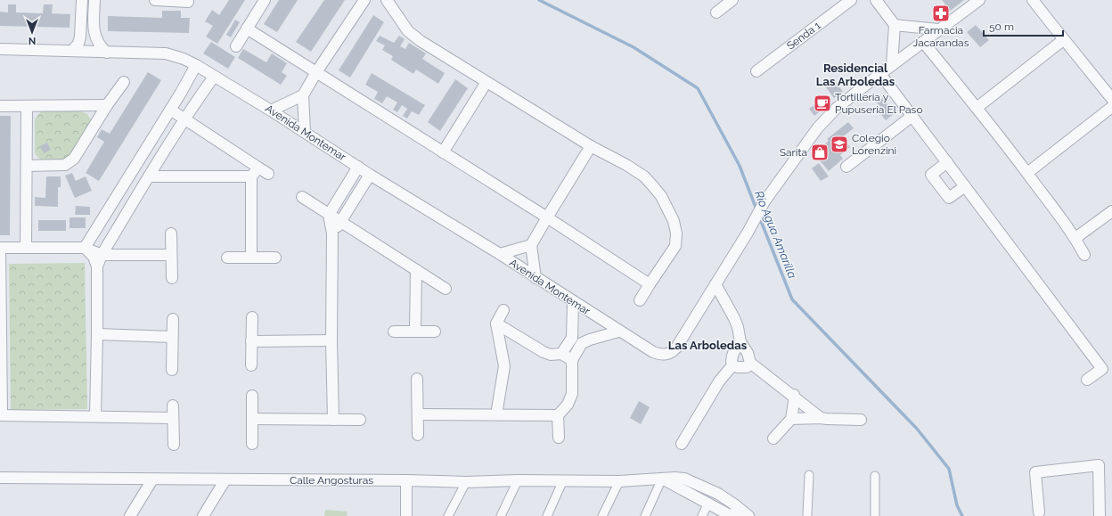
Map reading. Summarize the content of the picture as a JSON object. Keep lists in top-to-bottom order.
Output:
{
  "streets": {
    "street": ["Senda 1", "Avenida Montemar", "Calle Angosturas"]
  },
  "districts": ["Residencial Las Arboledas", "Las Arboledas"],
  "water": ["Río Agua Amarilla"],
  "places": {
    "pharmacy": ["Farmacia Jacarandas"],
    "cafe": ["Tortilleria y Pupuseria El Paso"],
    "school or university": ["Colegio Lorenzini"],
    "shop": ["Sarita"]
  },
  "scale_bar": "50 m",
  "north": "bottom"
}
